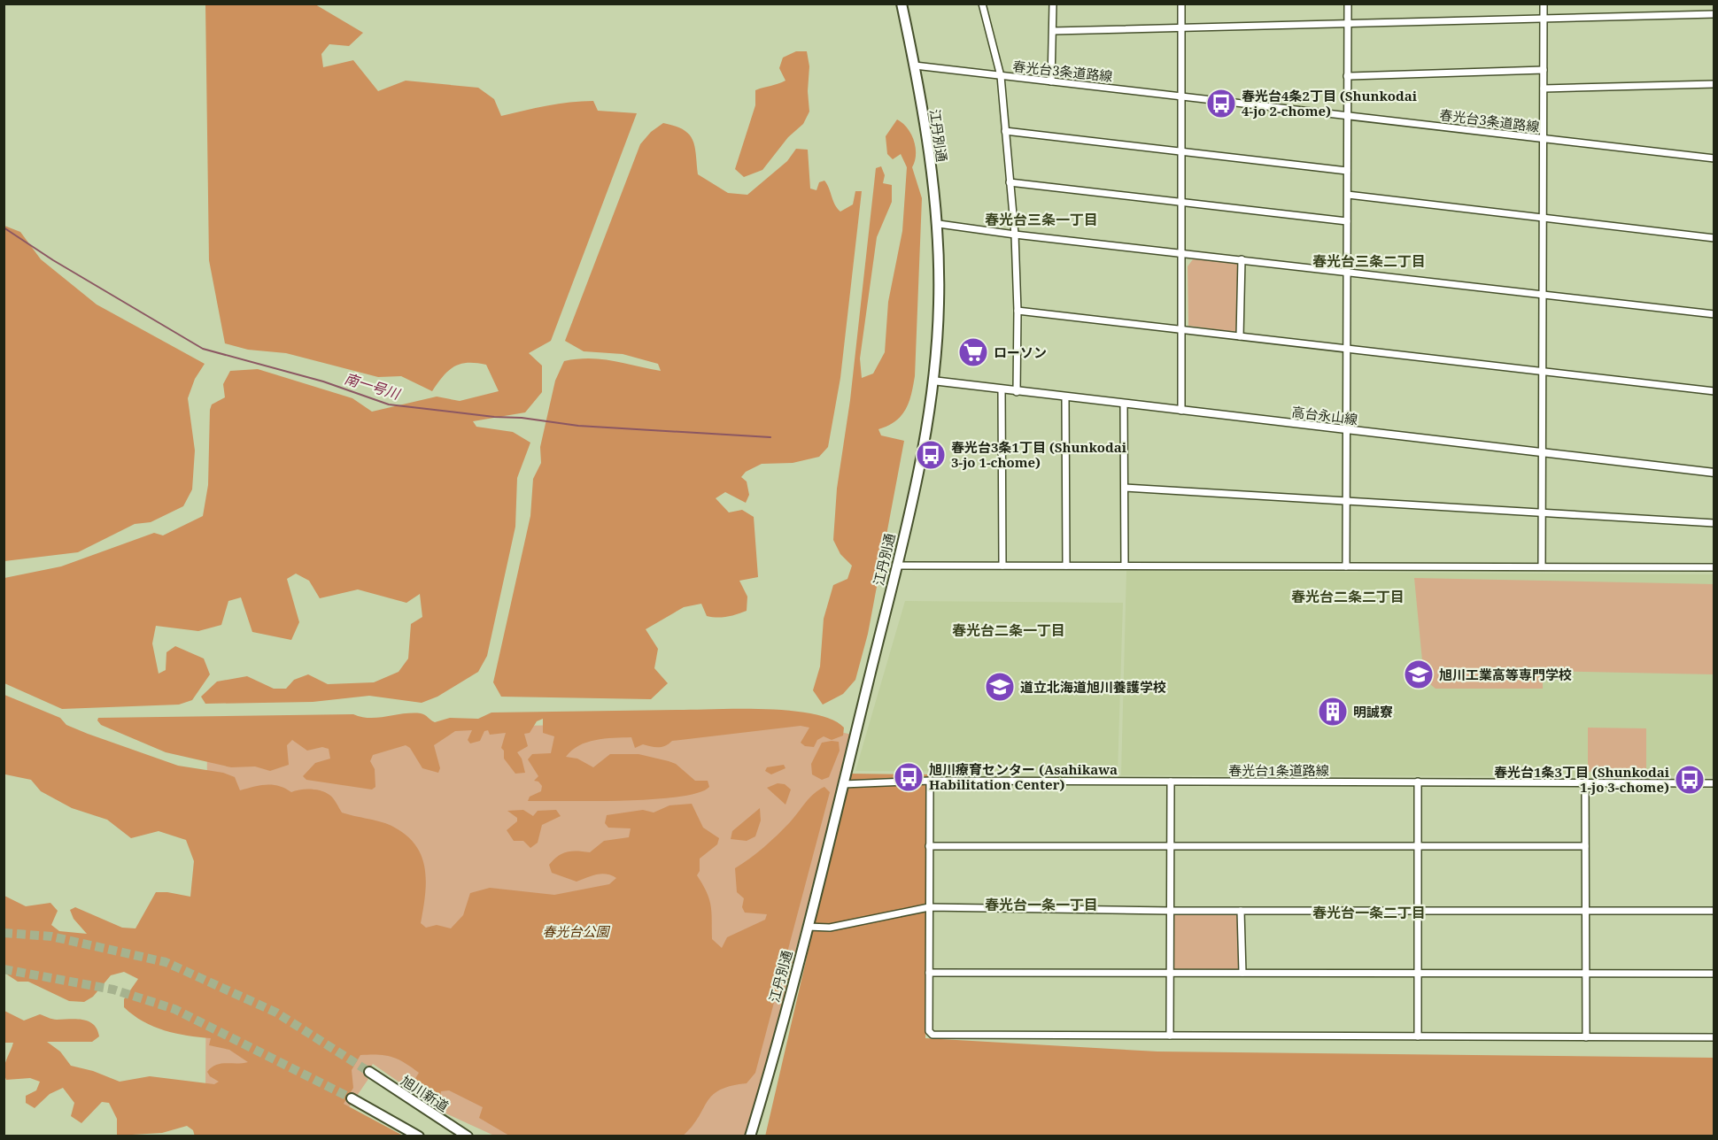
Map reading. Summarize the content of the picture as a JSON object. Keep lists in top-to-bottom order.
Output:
{
  "streets": {
    "main road": ["江丹別通", "旭川新道"],
    "street": ["春光台3条道路線", "高台永山線", "春光台1条道路線"]
  },
  "crossings": [
    ["春光台3条道路線", "江丹別通"],
    ["江丹別通", "高台永山線"],
    ["江丹別通", "春光台1条道路線"]
  ],
  "districts": [
    "春光台三条一丁目",
    "春光台三条二丁目",
    "春光台二条二丁目",
    "春光台二条一丁目",
    "春光台一条一丁目",
    "春光台一条二丁目"
  ],
  "water": ["南一号川"],
  "parks": ["春光台公園"],
  "places": {
    "bus stop": [
      "春光台4条2丁目 (Shunkodai 4-jo 2-chome)",
      "春光台3条1丁目 (Shunkodai 3-jo 1-chome)",
      "旭川療育センター (Asahikawa Habilitation Center)",
      "春光台1条3丁目 (Shunkodai 1-jo 3-chome)"
    ],
    "supermarket": ["ローソン"],
    "school or university": ["旭川工業高等専門学校", "道立北海道旭川養護学校"],
    "building": ["明誠寮"]
  }
}
